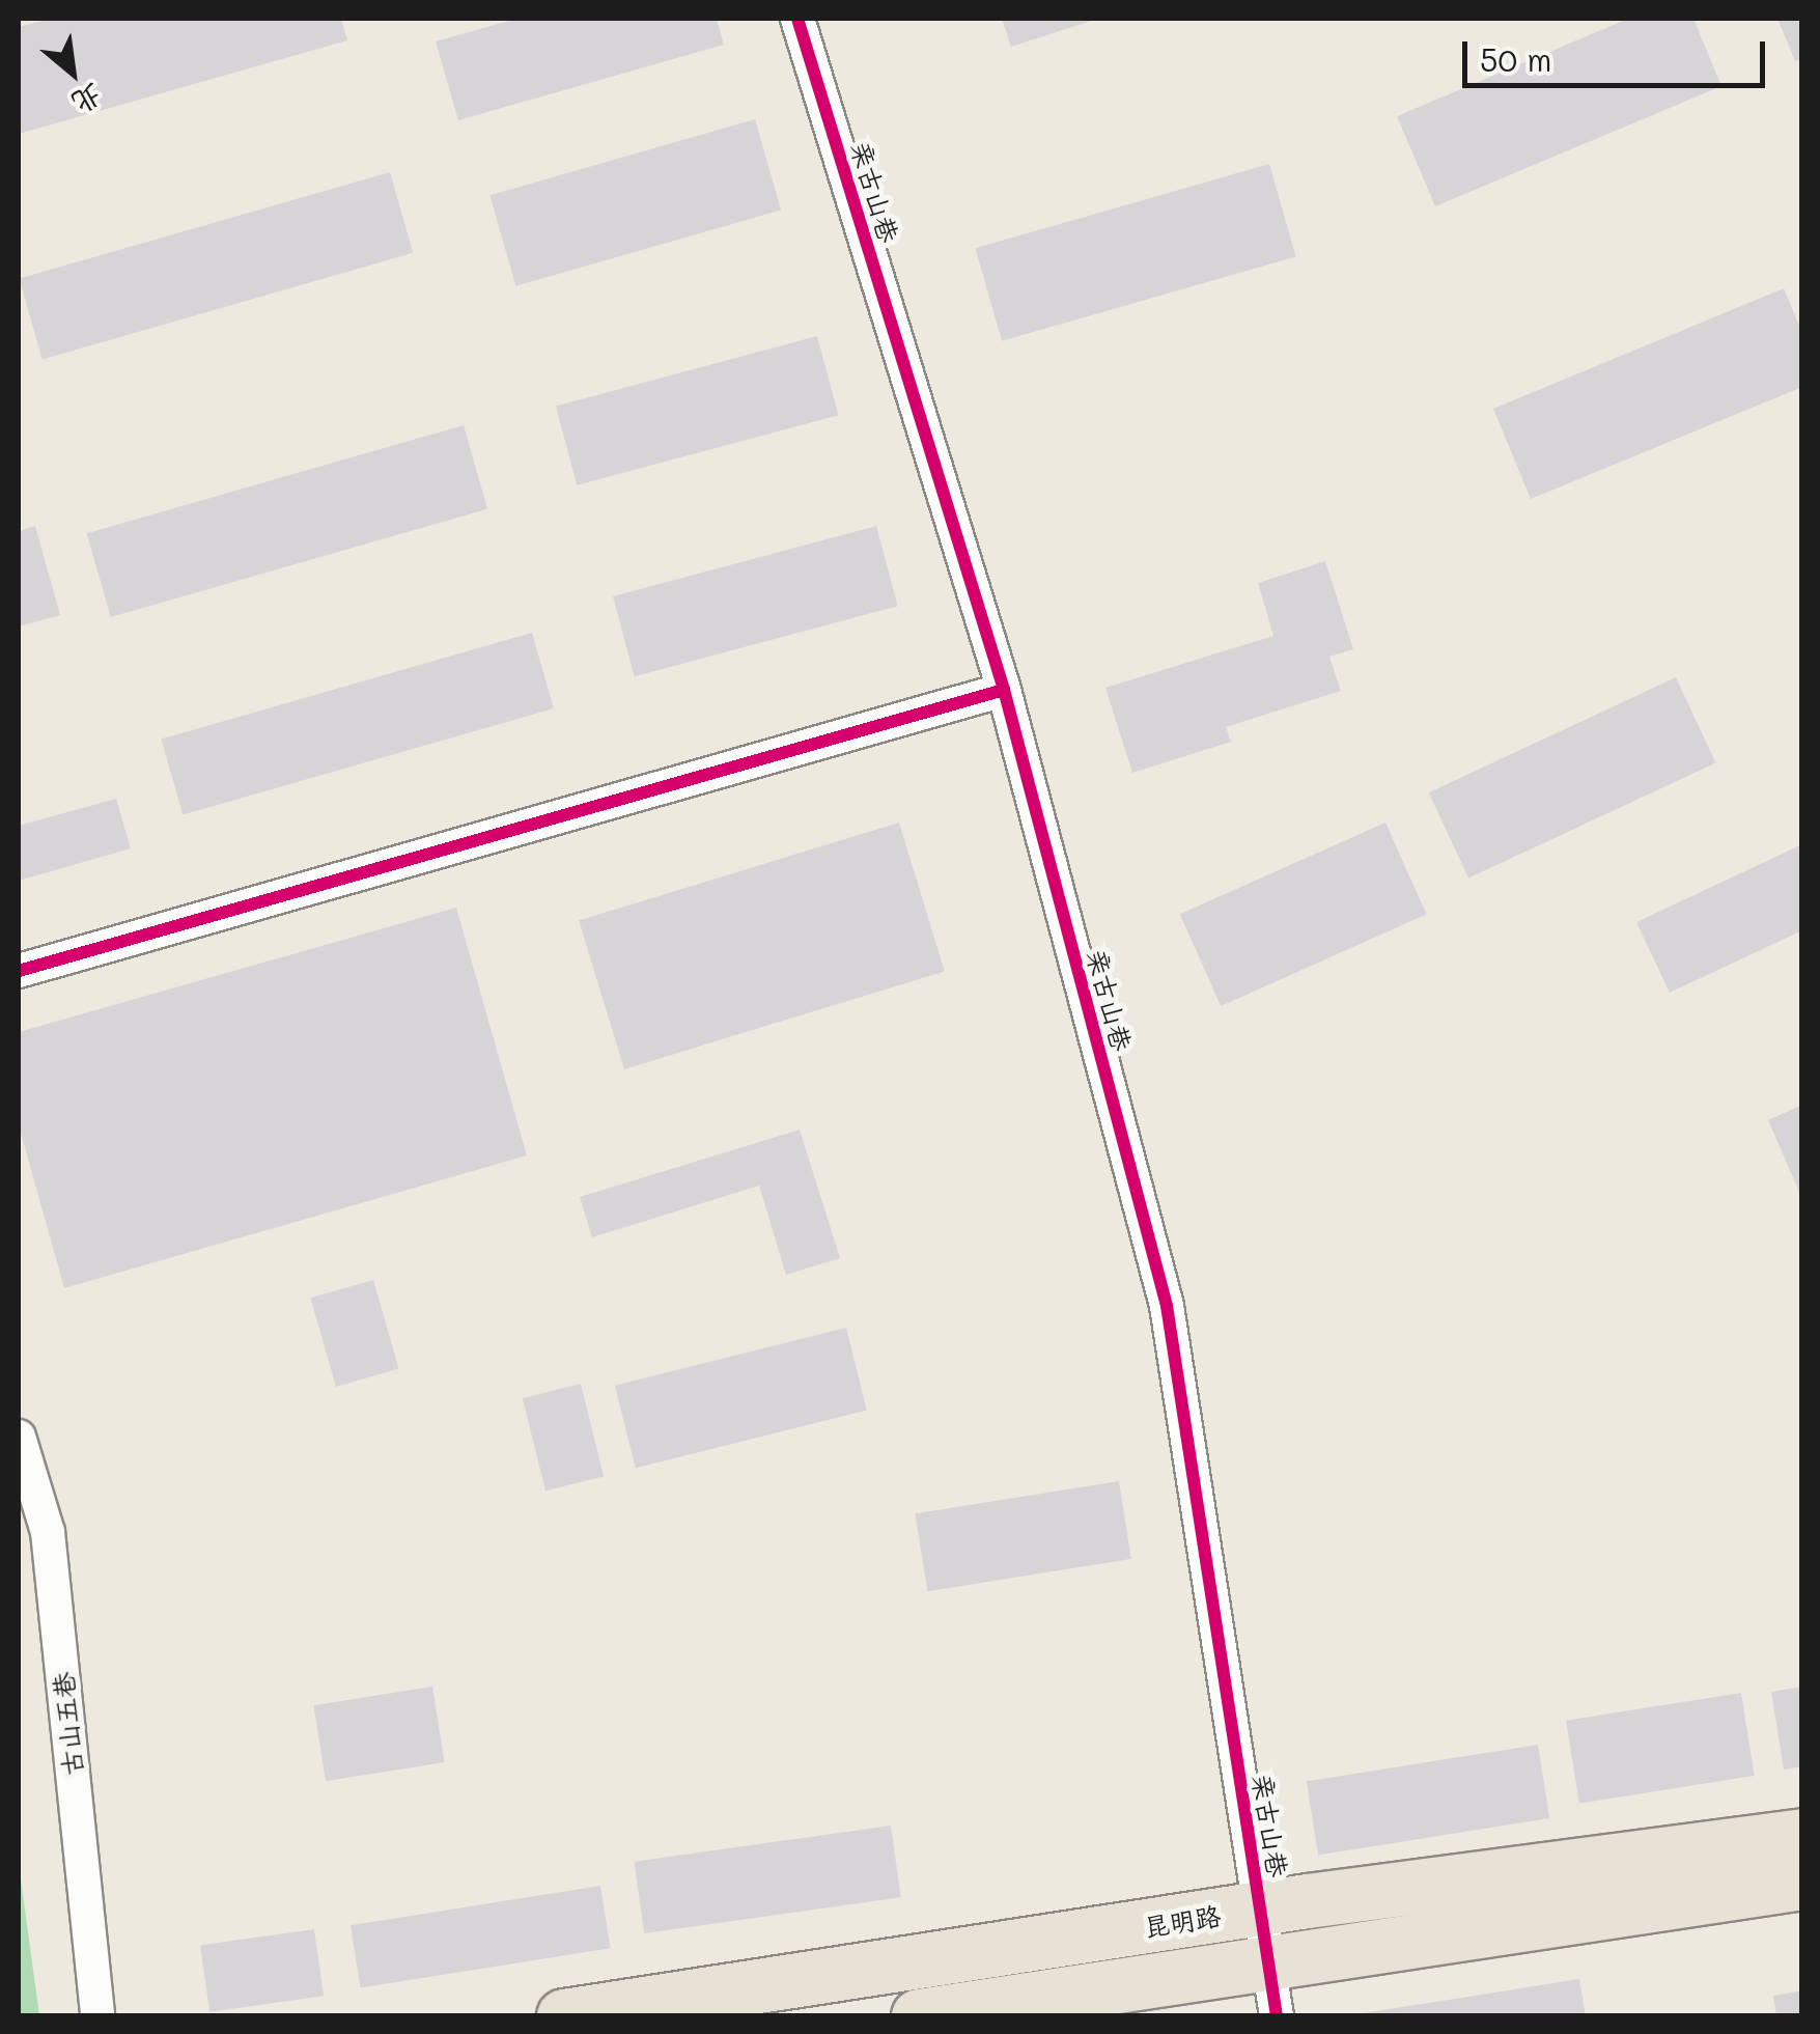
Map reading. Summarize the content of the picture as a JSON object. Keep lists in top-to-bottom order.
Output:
{
  "streets": {
    "main road": ["昆明路"],
    "street": ["亲古山巷", "古山五巷"]
  },
  "crossings": [
    ["亲古山巷", "昆明路"]
  ],
  "scale_bar": "50 m",
  "north": "bottom right"
}
